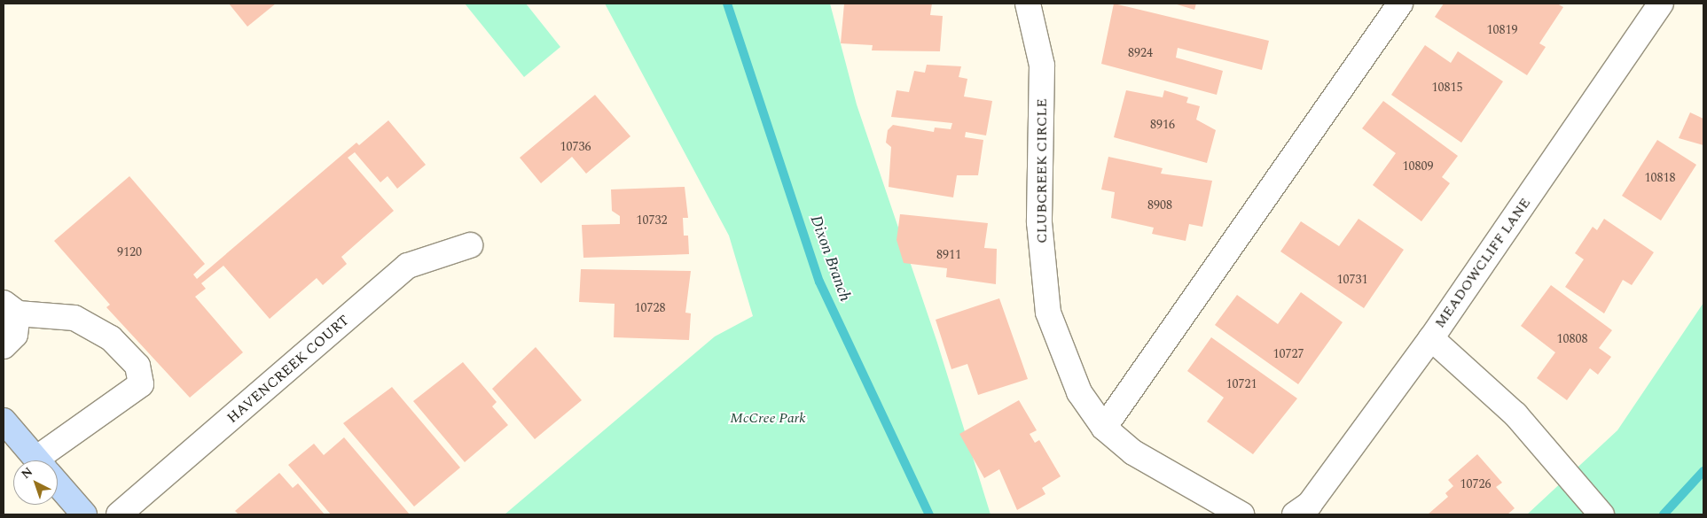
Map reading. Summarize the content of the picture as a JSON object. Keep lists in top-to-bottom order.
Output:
{
  "streets": {
    "street": ["CLUBCREEK CIRCLE", "MEADOWCLIFF LANE", "HAVENCREEK COURT"]
  },
  "water": ["Dixon Branch"],
  "parks": ["McCree Park"],
  "house_numbers": [
    "10819",
    "8924",
    "10815",
    "8916",
    "10736",
    "10809",
    "10818",
    "8908",
    "10732",
    "9120",
    "8911",
    "10731",
    "10728",
    "10808",
    "10727",
    "10721",
    "10726"
  ],
  "north": "top left"
}
